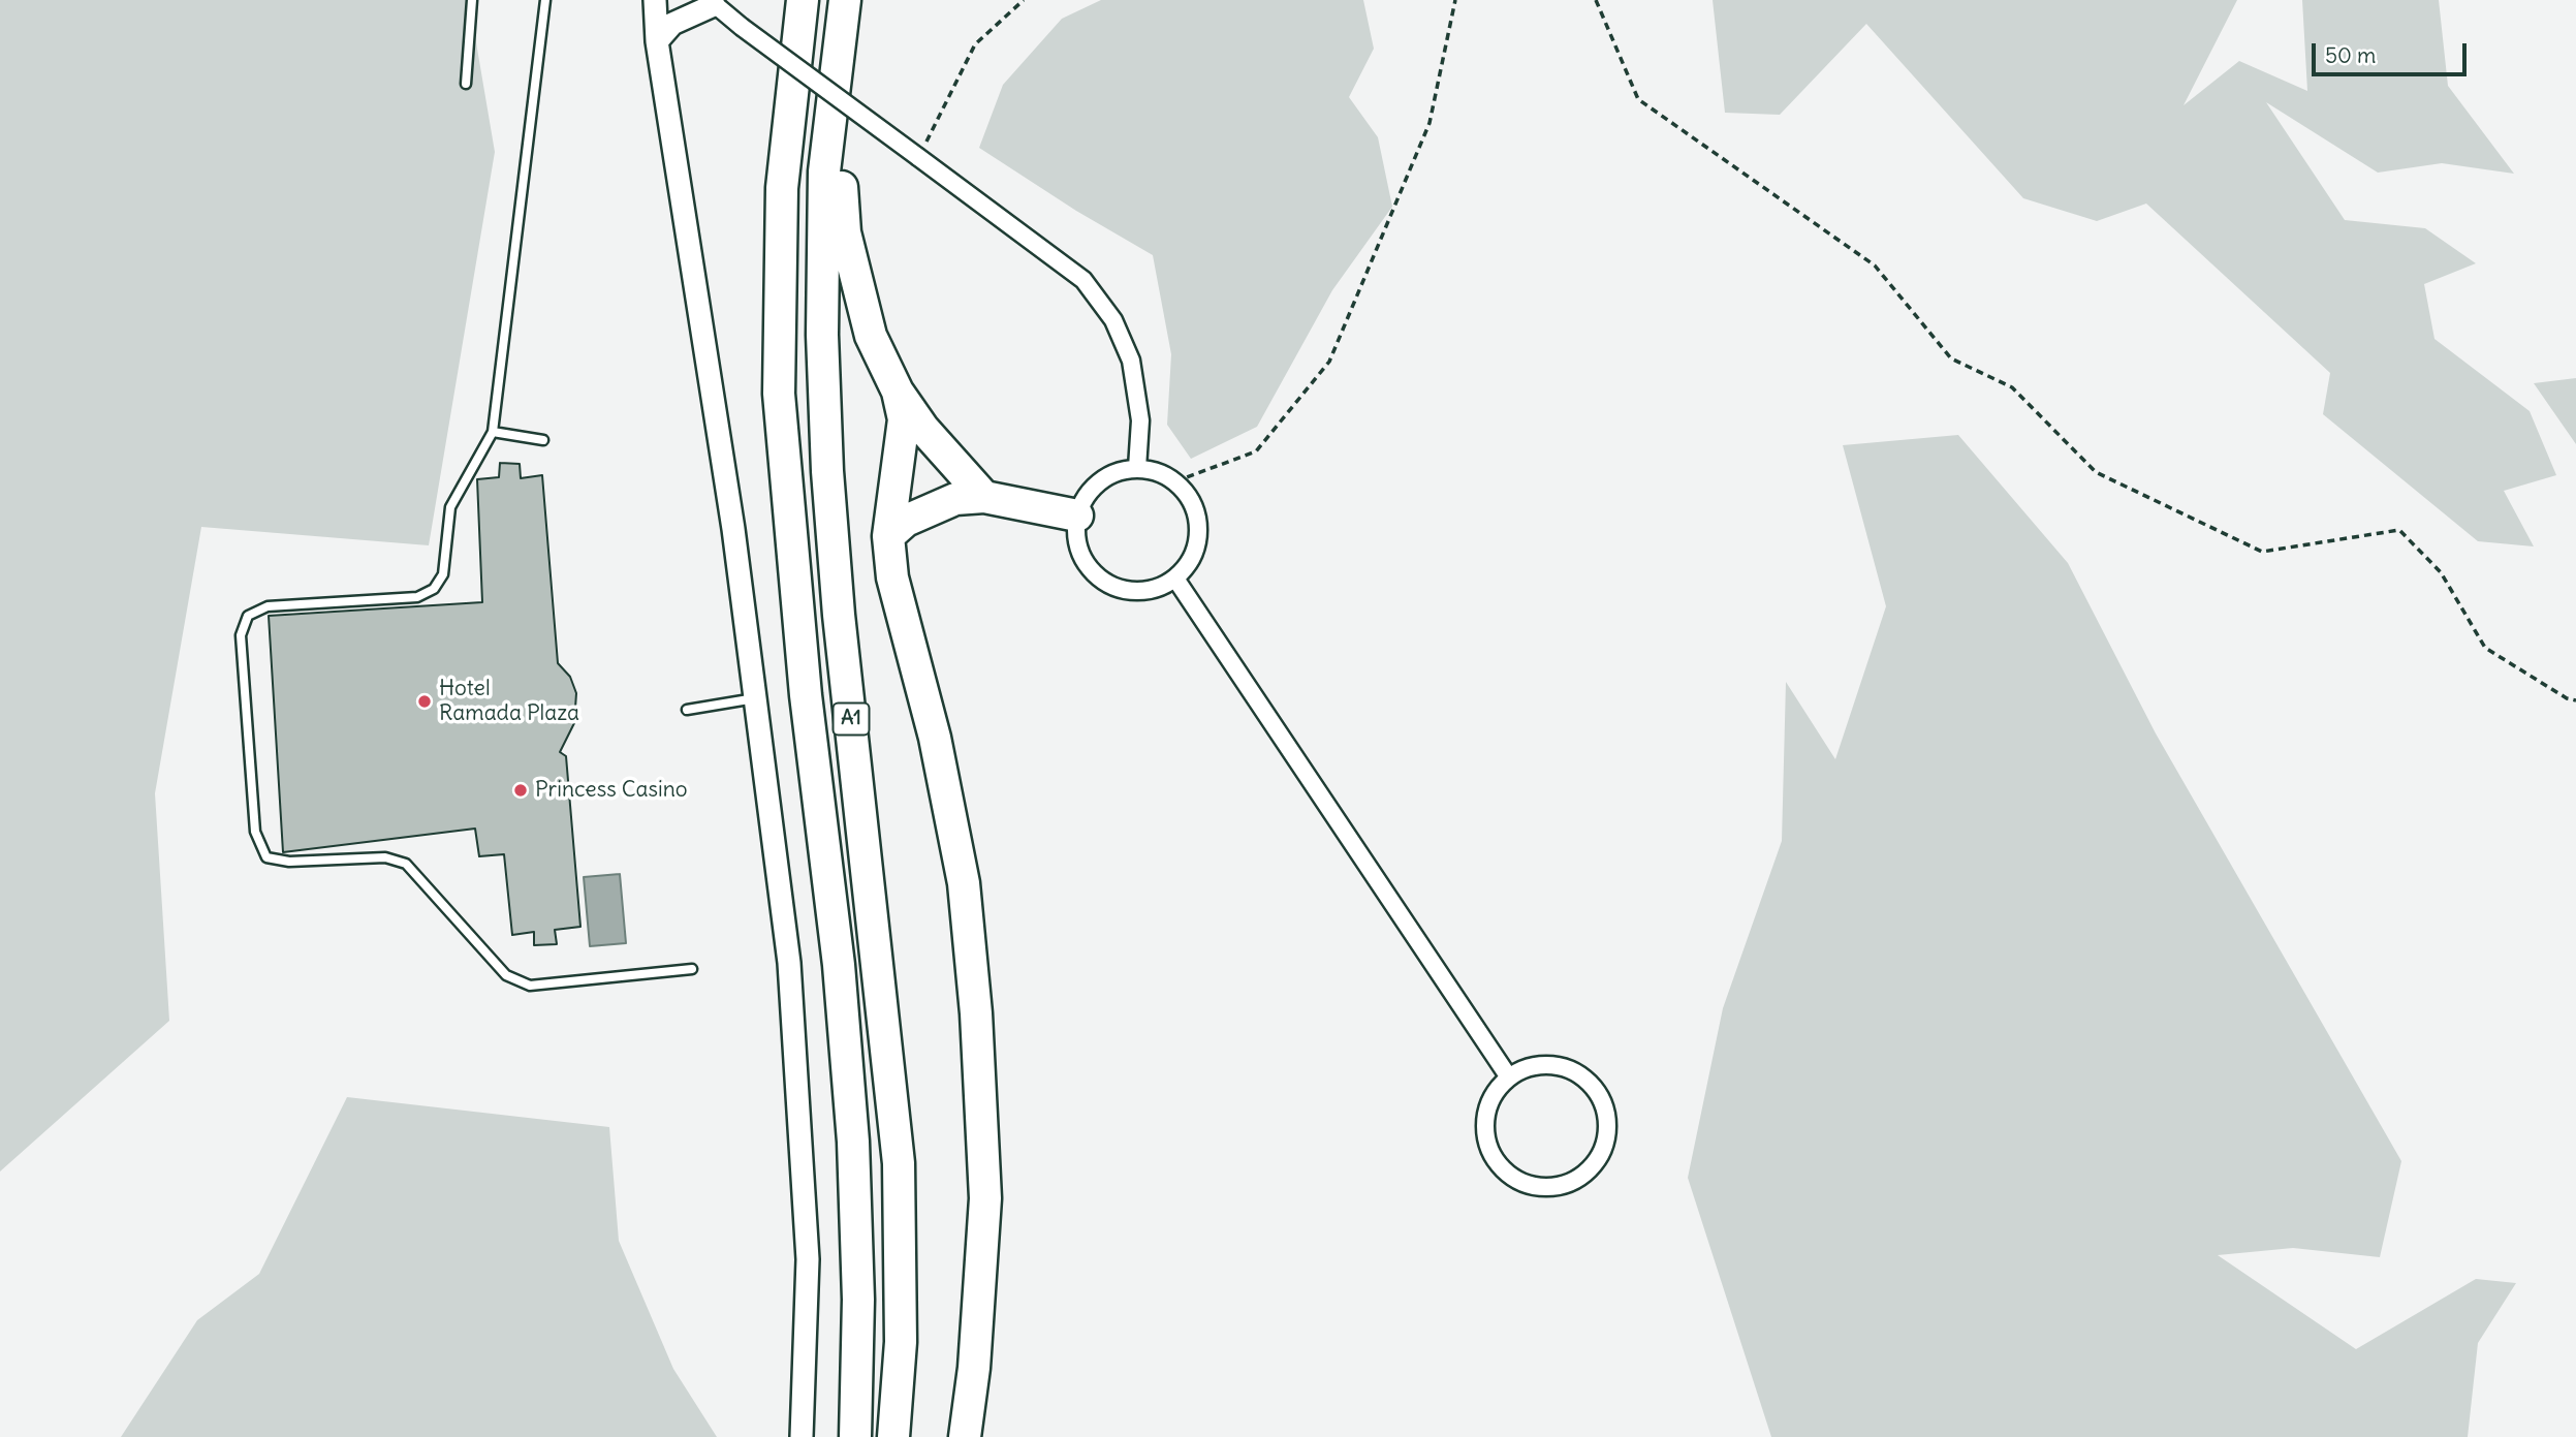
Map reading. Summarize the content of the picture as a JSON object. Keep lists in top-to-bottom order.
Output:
{
  "streets": {
    "highway": ["A1"]
  },
  "places": ["Hotel Ramada Plaza", "Princess Casino"],
  "scale_bar": "50 m"
}
